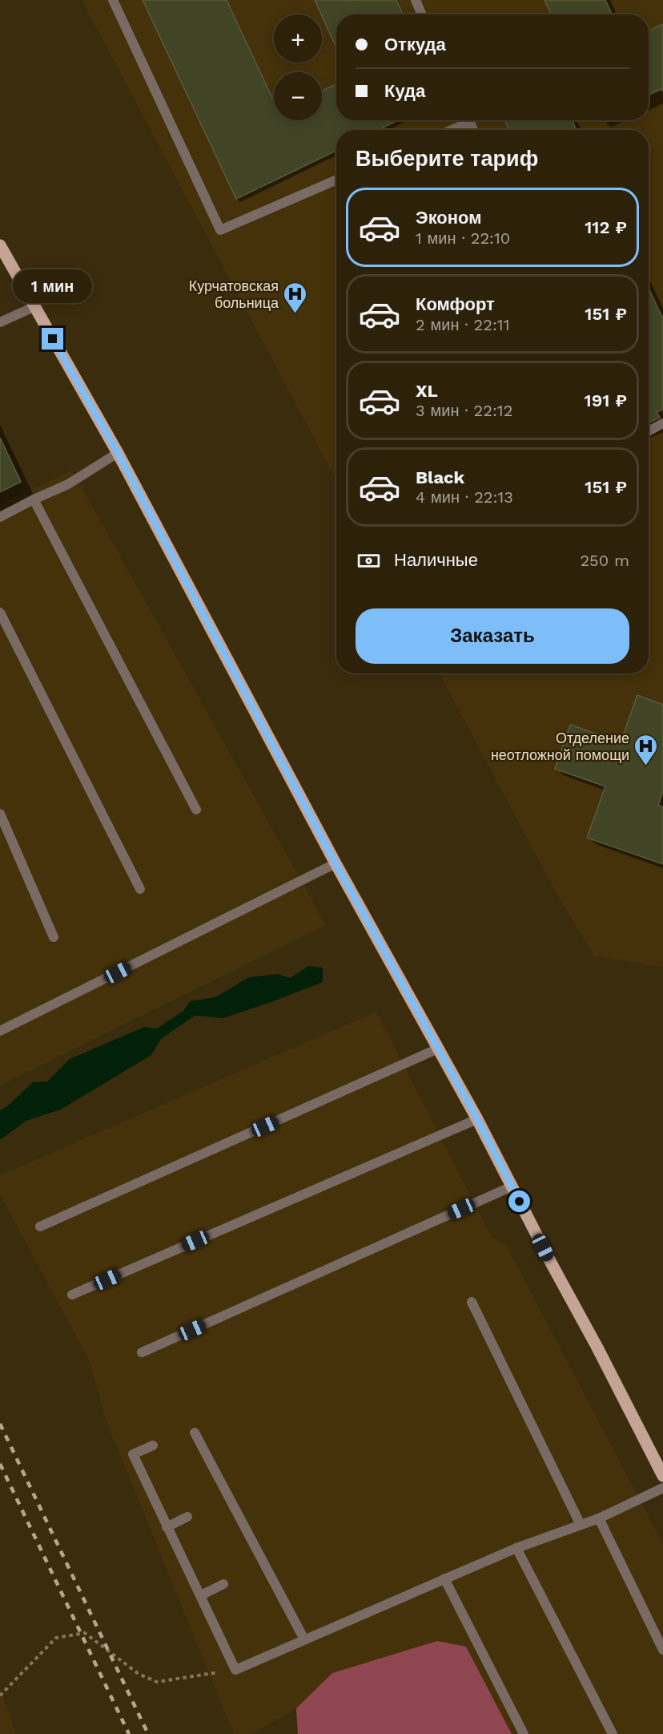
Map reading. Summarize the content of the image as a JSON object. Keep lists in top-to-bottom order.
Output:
{
  "places": {
    "hospital": ["Курчатовская больница", "Отделение неотложной помощи"]
  },
  "page": {
    "map_buttons": ["+", "−"],
    "banner": ["Откуда", "Куда"],
    "heading": "Выберите тариф",
    "list": [
      {
        "name": "Эконом",
        "note": "1 мин · 22:10",
        "value": "112 ₽"
      },
      {
        "name": "Комфорт",
        "note": "2 мин · 22:11",
        "value": "151 ₽"
      },
      {
        "name": "XL",
        "note": "3 мин · 22:12",
        "value": "191 ₽"
      },
      {
        "name": "Black",
        "note": "4 мин · 22:13",
        "value": "151 ₽"
      }
    ],
    "bubble": "1 мин",
    "pay": ["Наличные", "250 m"],
    "buttons": "Заказать"
  }
}
